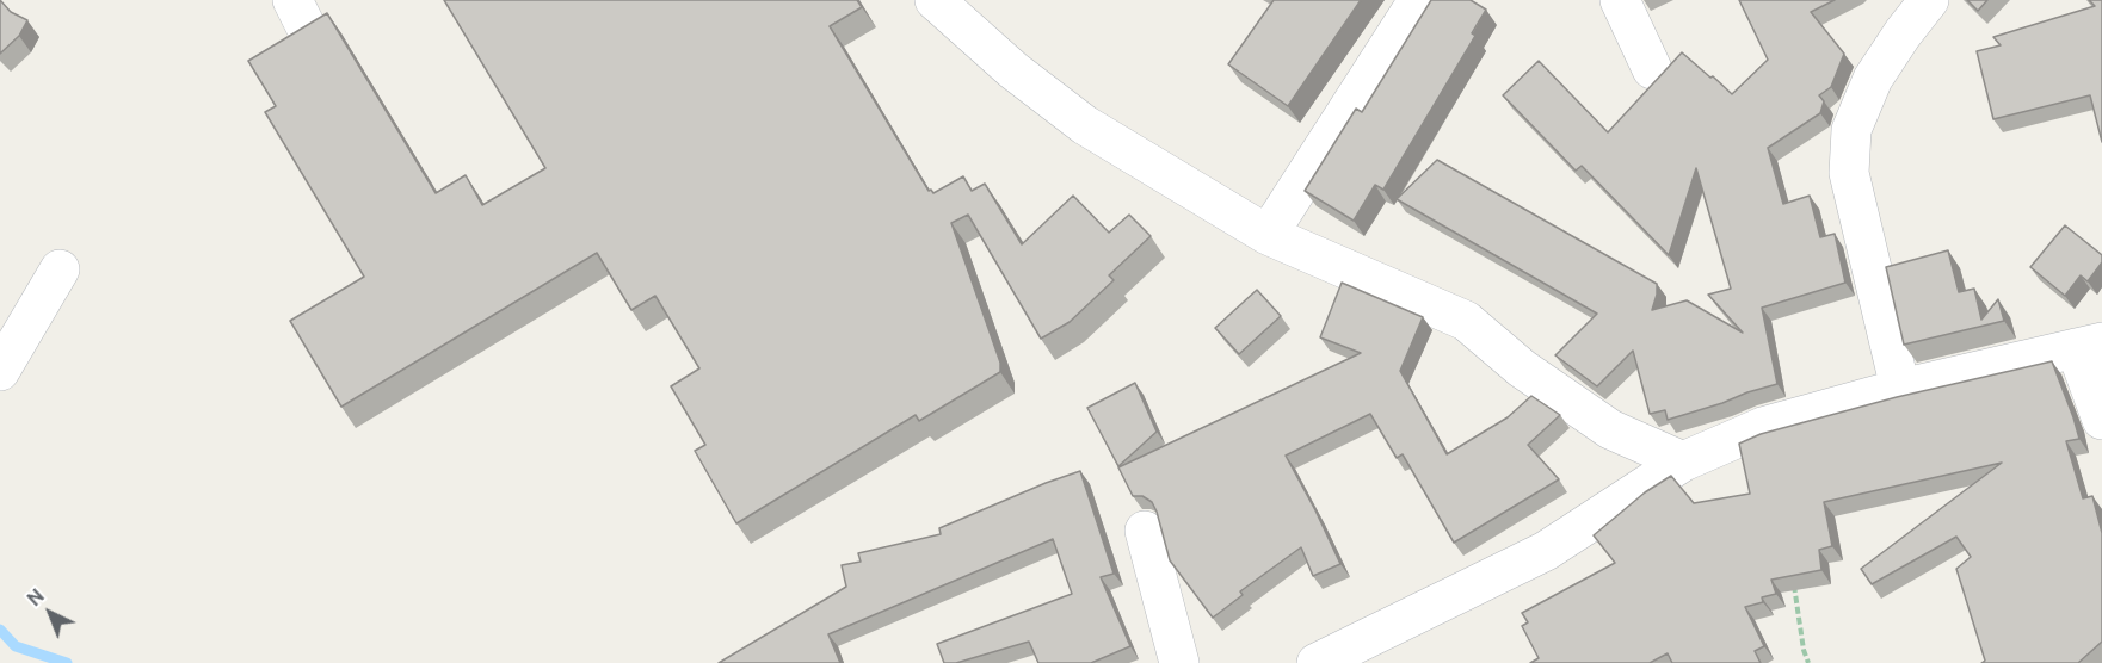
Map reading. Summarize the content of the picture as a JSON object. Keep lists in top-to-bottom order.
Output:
{
  "north": "top left"
}
